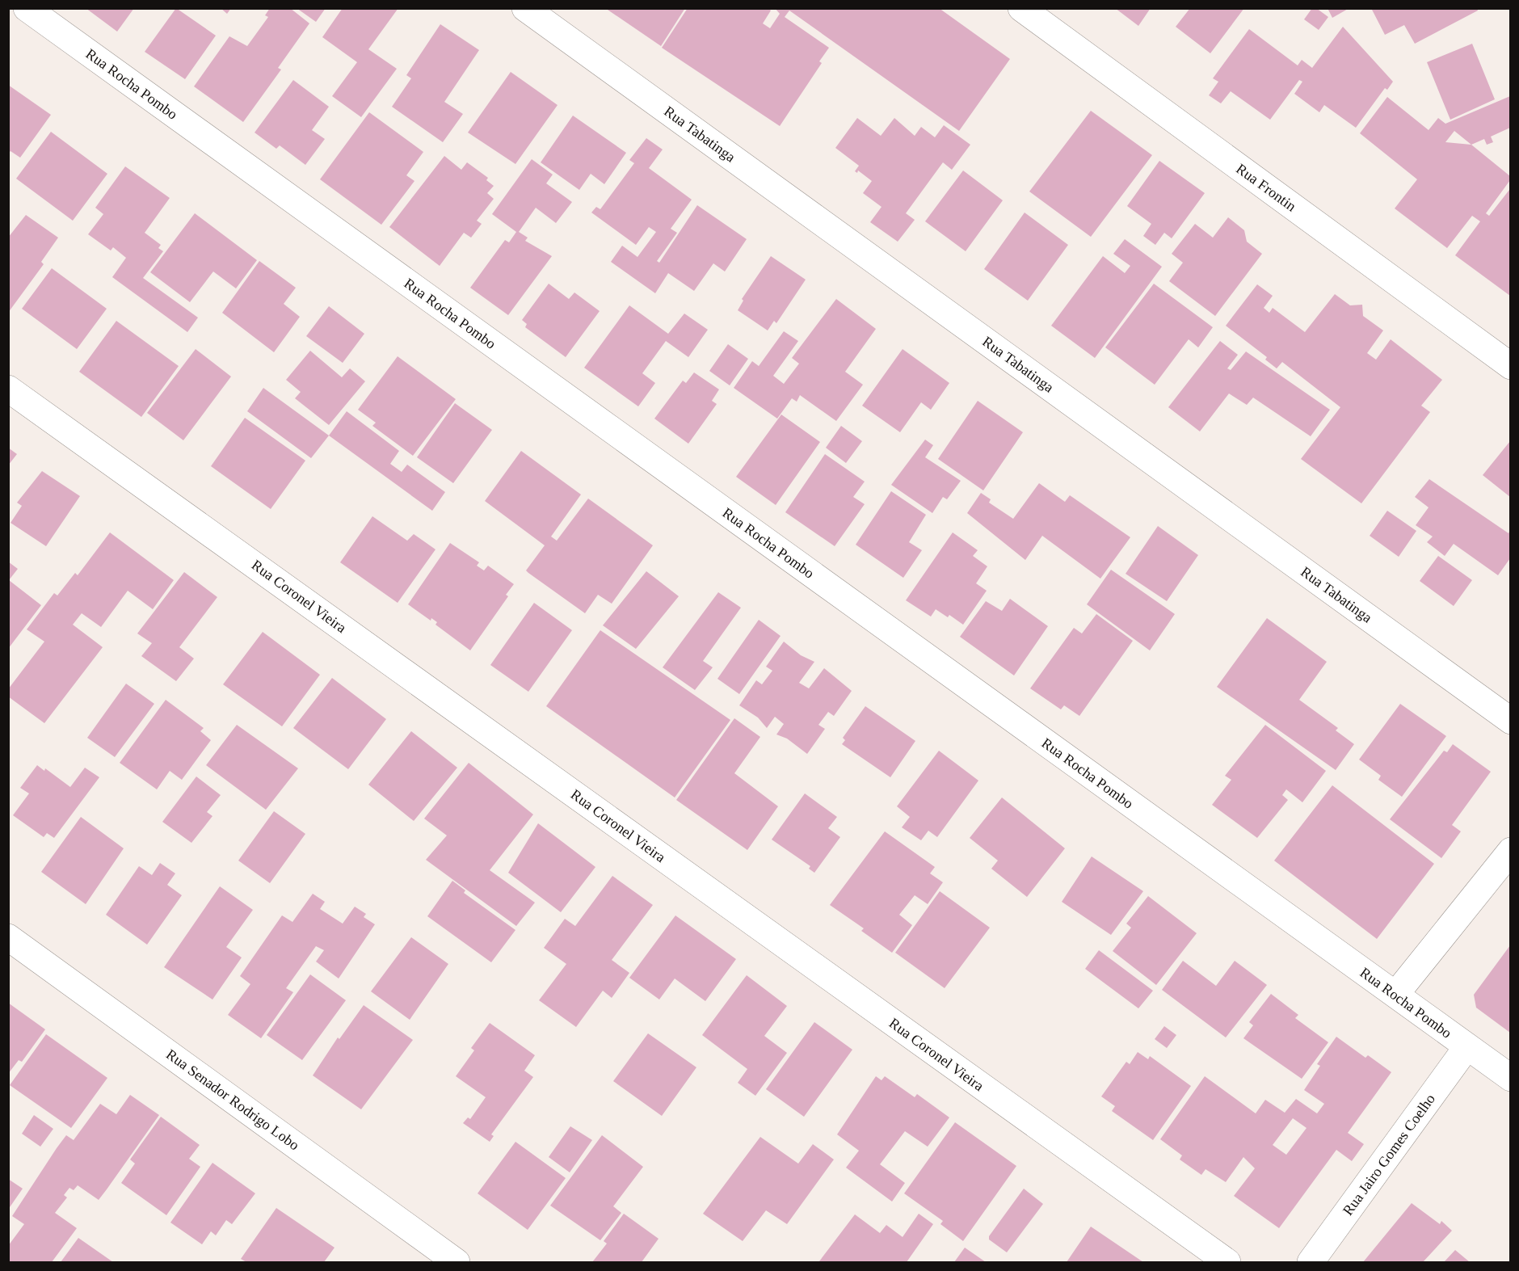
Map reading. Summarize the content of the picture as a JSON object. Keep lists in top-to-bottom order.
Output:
{
  "streets": {
    "street": [
      "Rua Rocha Pombo",
      "Rua Tabatinga",
      "Rua Frontin",
      "Rua Coronel Vieira",
      "Rua Senador Rodrigo Lobo",
      "Rua Jairo Gomes Coelho"
    ]
  },
  "crossings": [
    ["Rua Rocha Pombo", "Rua Jairo Gomes Coelho"]
  ]
}
